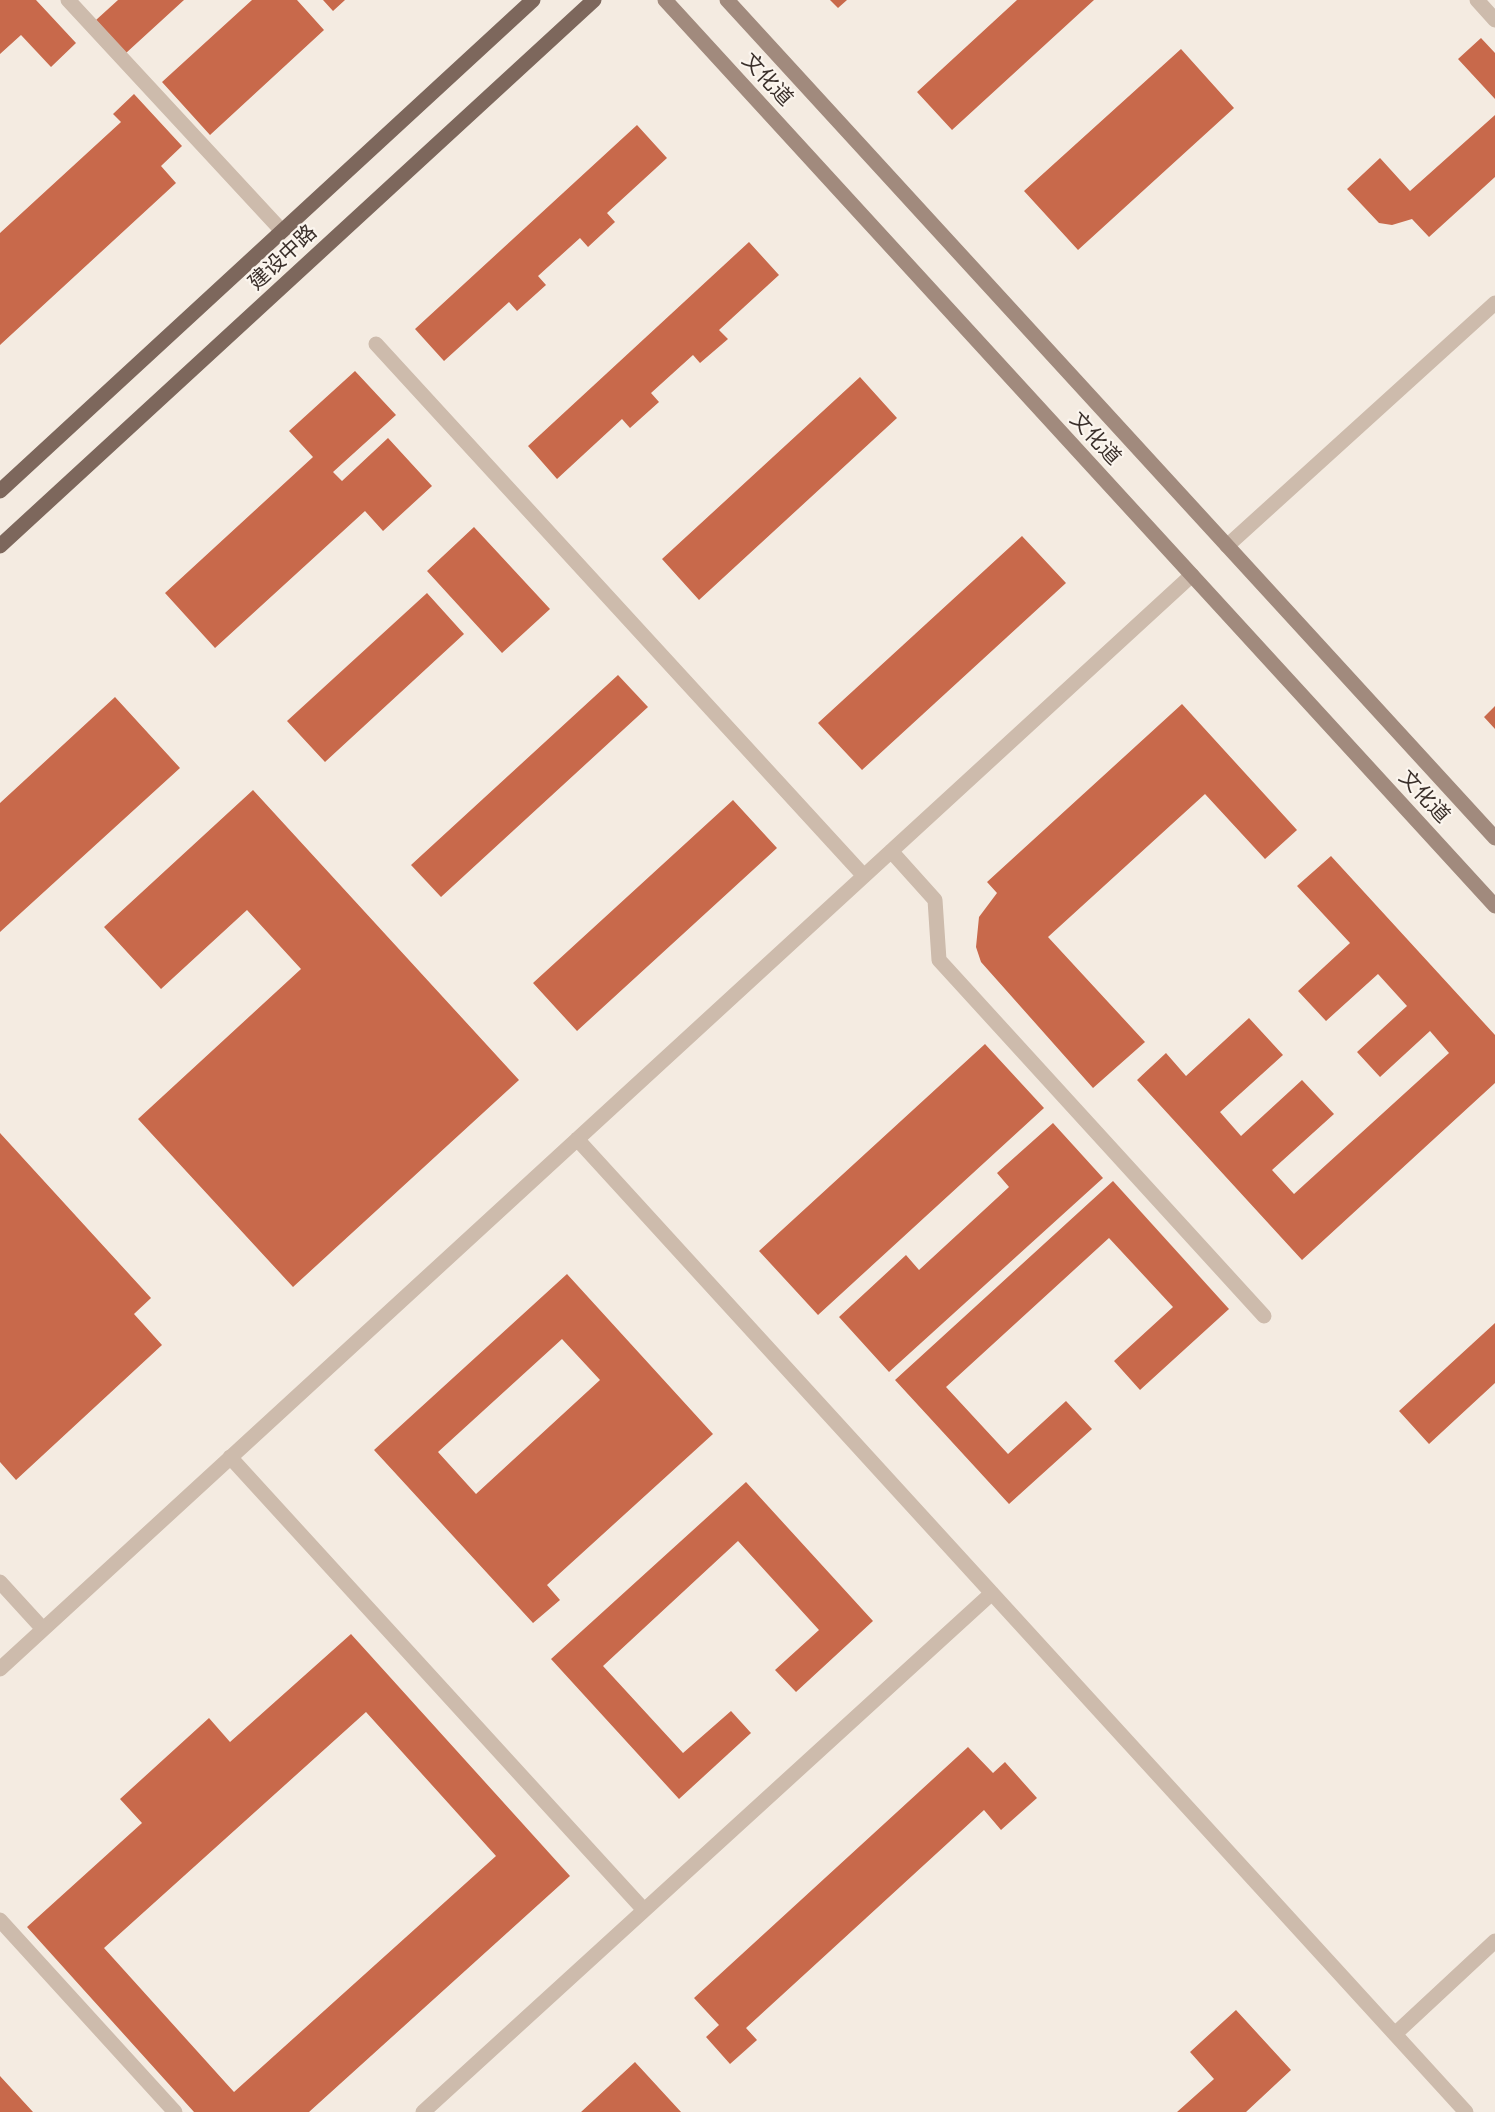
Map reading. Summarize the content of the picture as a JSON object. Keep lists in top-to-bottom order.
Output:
{
  "streets": {
    "main road": ["文化道", "建设中路"]
  }
}
